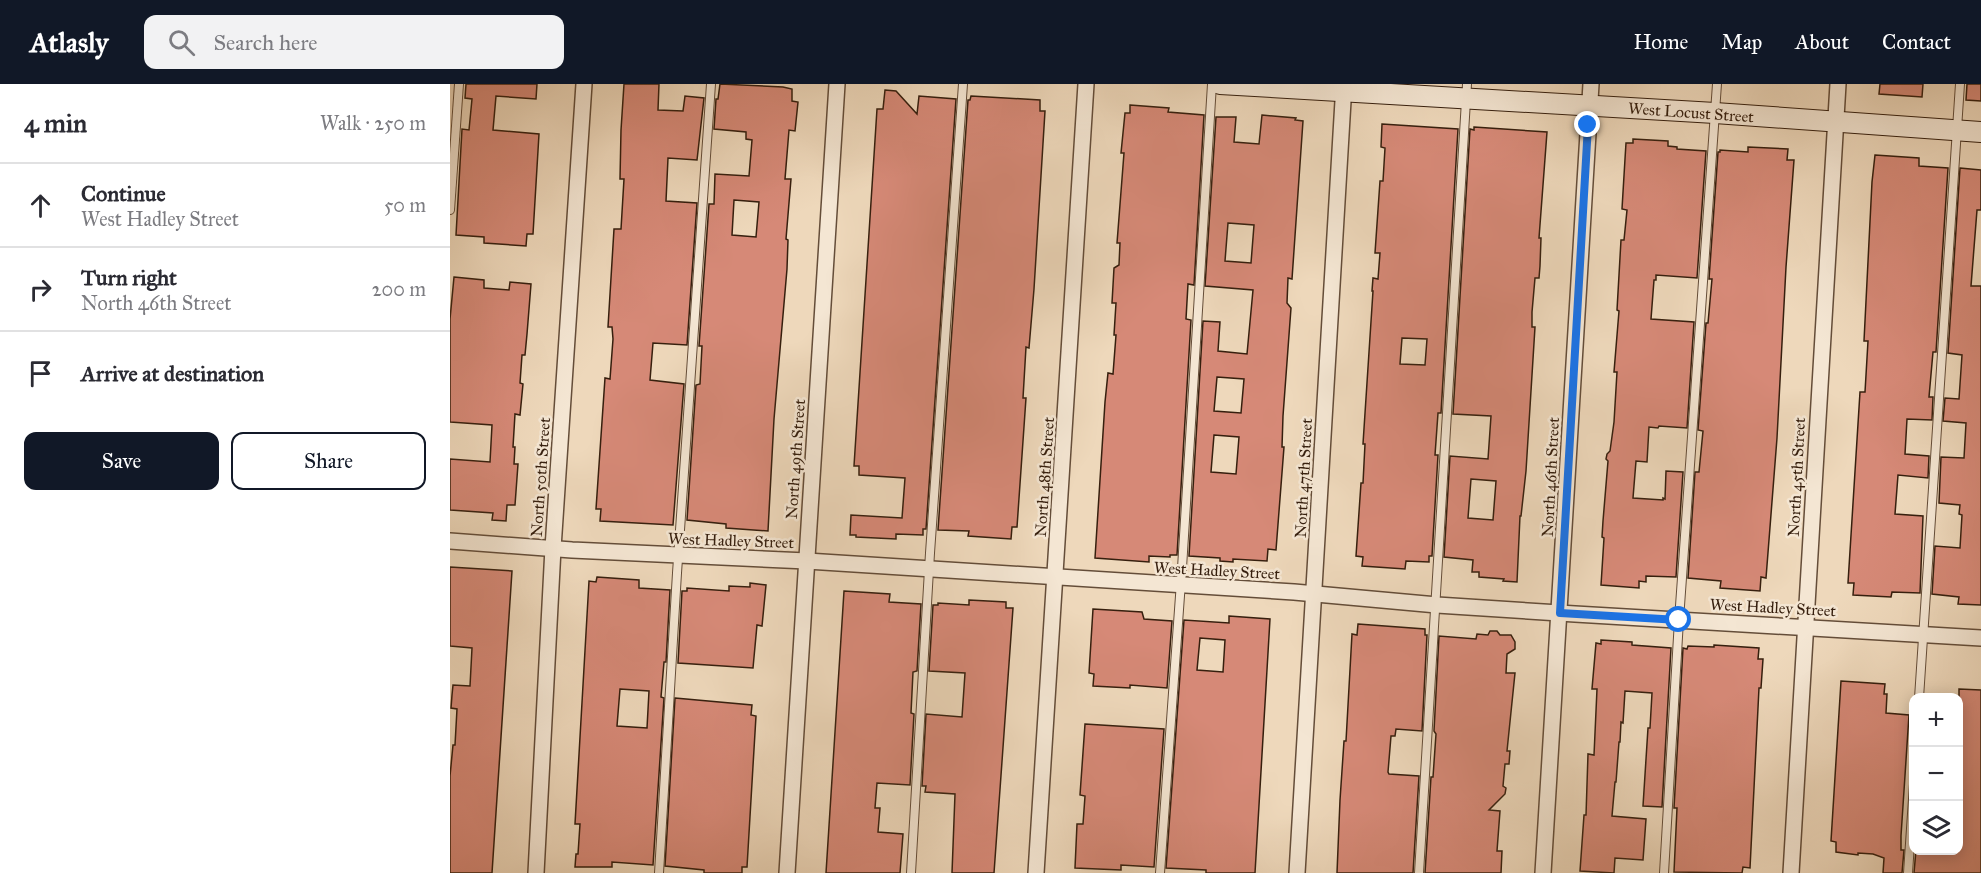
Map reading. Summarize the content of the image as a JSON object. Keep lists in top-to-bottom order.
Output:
{
  "streets": {
    "street": [
      "West Locust Street",
      "North 49th Street",
      "North 50th Street",
      "North 48th Street",
      "North 46th Street",
      "North 45th Street",
      "North 47th Street",
      "West Hadley Street"
    ]
  },
  "crossings": [
    ["West Locust Street", "North 46th Street"],
    ["West Locust Street", "North 45th Street"],
    ["West Locust Street", "North 47th Street"],
    ["North 49th Street", "West Hadley Street"],
    ["North 50th Street", "West Hadley Street"],
    ["North 48th Street", "West Hadley Street"],
    ["North 46th Street", "West Hadley Street"],
    ["North 45th Street", "West Hadley Street"],
    ["North 47th Street", "West Hadley Street"]
  ],
  "page": {
    "header": "Atlasly",
    "search": "Search here",
    "nav": [
      "Home",
      "Map",
      "About",
      "Contact"
    ],
    "heading": ["4 min", "Walk · 250 m"],
    "list": [
      ["Continue", "West Hadley Street", "50 m"],
      ["Turn right", "North 46th Street", "200 m"],
      "Arrive at destination"
    ],
    "buttons": ["Save", "Share"],
    "map_buttons": ["+", "−"]
  }
}
